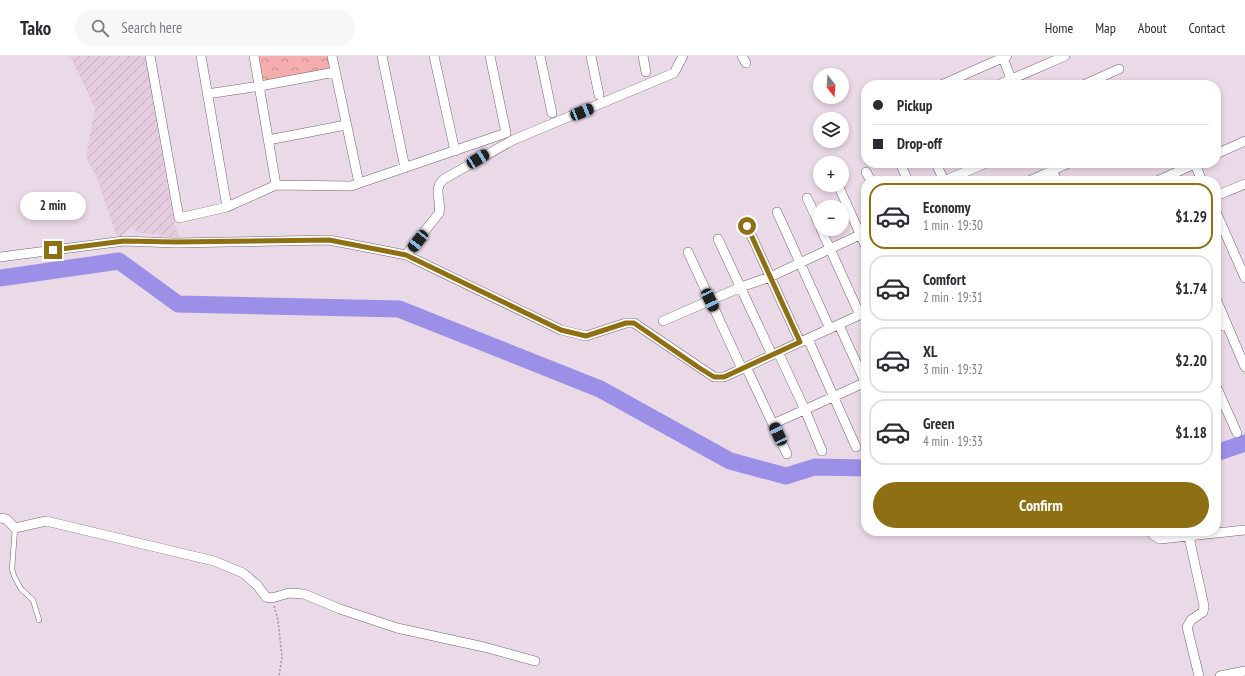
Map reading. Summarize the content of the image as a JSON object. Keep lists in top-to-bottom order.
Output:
{
  "north": "bottom",
  "page": {
    "header": "Tako",
    "search": "Search here",
    "nav": [
      "Home",
      "Map",
      "About",
      "Contact"
    ],
    "map_buttons": ["+", "−"],
    "banner": ["Pickup", "Drop-off"],
    "list": [
      {
        "name": "Economy",
        "note": "1 min · 19:30",
        "value": "$1.29"
      },
      {
        "name": "Comfort",
        "note": "2 min · 19:31",
        "value": "$1.74"
      },
      {
        "name": "XL",
        "note": "3 min · 19:32",
        "value": "$2.20"
      },
      {
        "name": "Green",
        "note": "4 min · 19:33",
        "value": "$1.18"
      }
    ],
    "bubble": "2 min",
    "buttons": "Confirm"
  }
}
